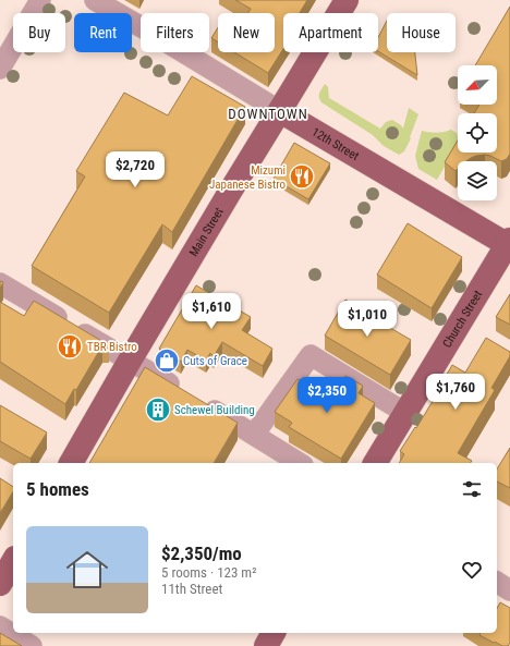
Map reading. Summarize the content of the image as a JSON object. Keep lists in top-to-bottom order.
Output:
{
  "streets": {
    "main road": ["12th Street", "Main Street", "Church Street"]
  },
  "crossings": [
    ["12th Street", "Main Street"],
    ["12th Street", "Church Street"]
  ],
  "districts": ["DOWNTOWN"],
  "places": {
    "restaurant": ["Mizumi Japanese Bistro", "TBR Bistro"],
    "shop": ["Cuts of Grace"],
    "building": ["Schewel Building"]
  },
  "north": "bottom left",
  "page": {
    "chip": [
      "Buy",
      "Rent",
      "Filters",
      "New",
      "Apartment",
      "House"
    ],
    "price": [
      "$2,720",
      "$1,610",
      "$1,010",
      "$1,760",
      "$2,350"
    ],
    "heading": "5 homes",
    "list": [
      {
        "name": "$2,350/mo",
        "note": "5 rooms · 123 m² · 11th Street"
      }
    ]
  }
}
